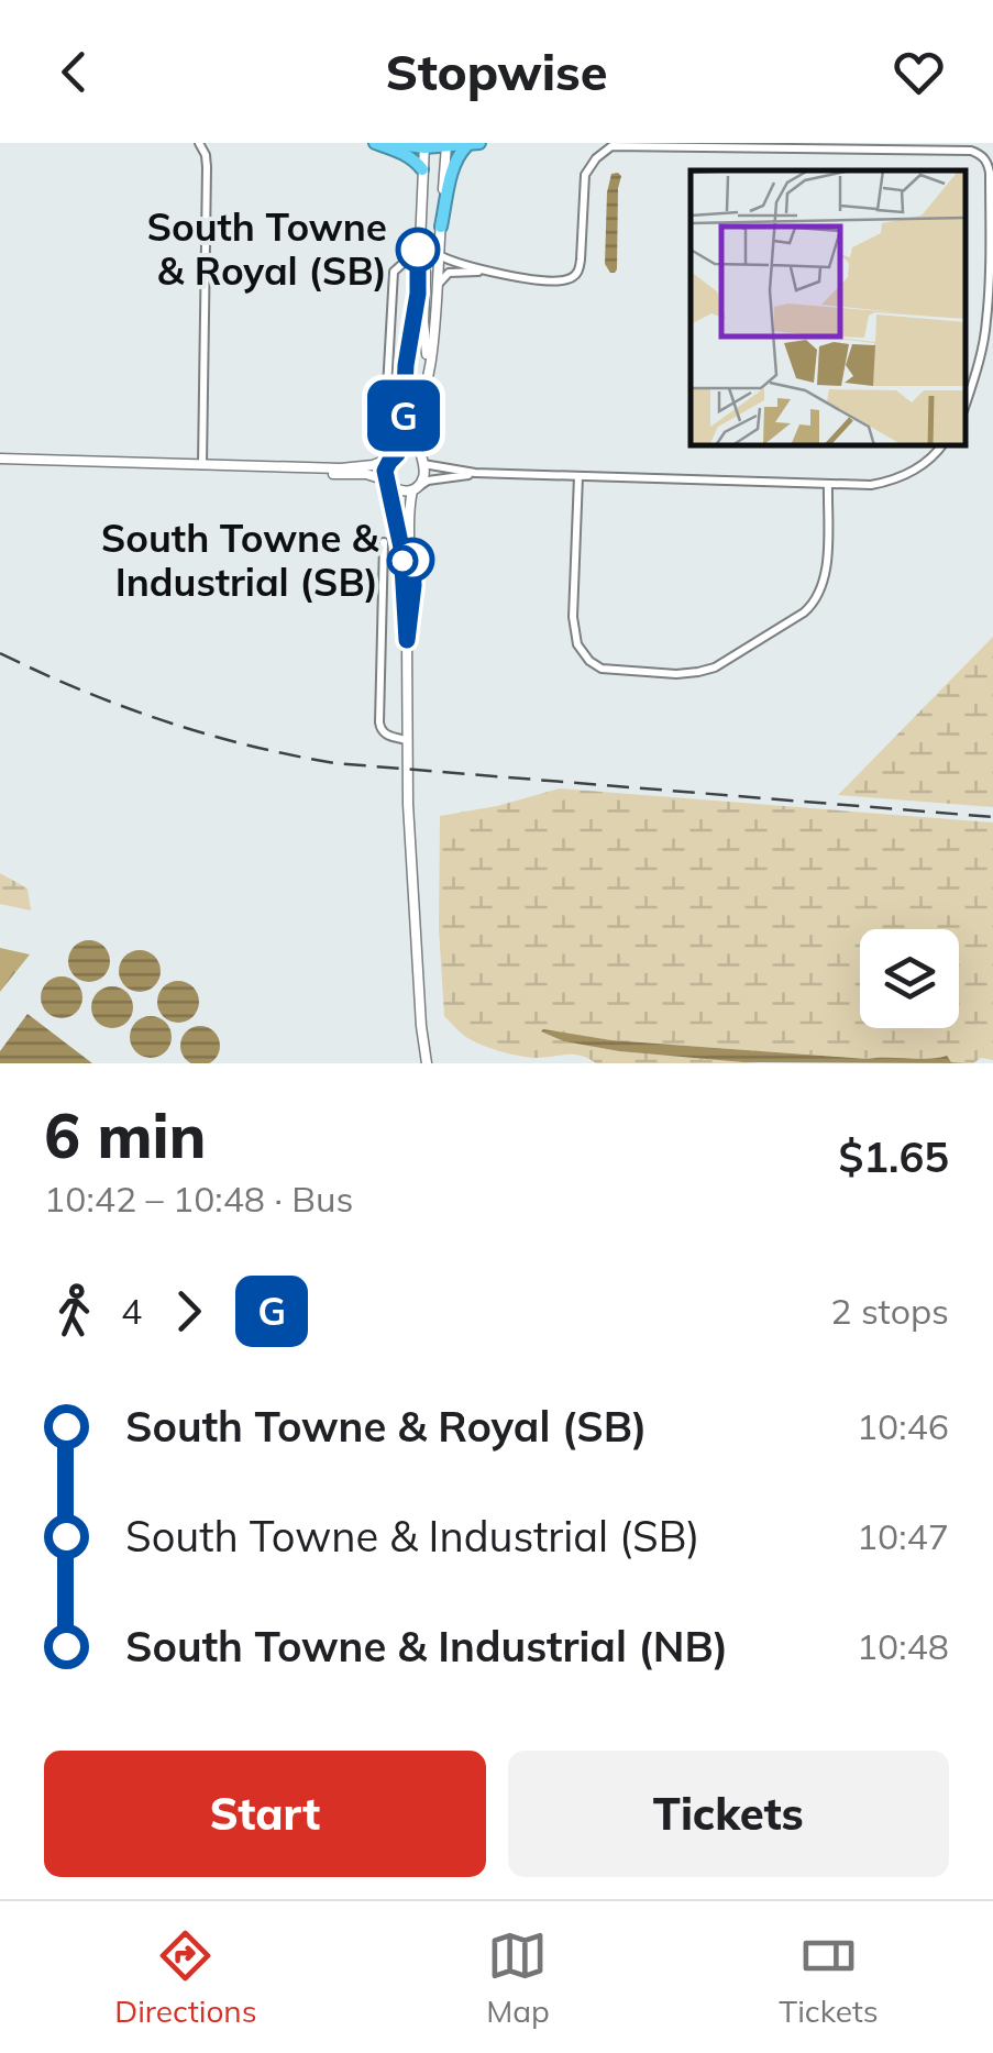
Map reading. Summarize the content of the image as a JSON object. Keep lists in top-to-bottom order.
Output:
{
  "places": ["South Towne & Royal (SB)", "South Towne & Industrial (SB)"],
  "lines": ["bus line G"],
  "page": {
    "header": "Stopwise",
    "on_map": "G",
    "heading": ["6 min", "10:42 – 10:48 · Bus", "$1.65"],
    "legs": ["4", "G", "2 stops"],
    "list": [
      {
        "name": "South Towne & Royal (SB)",
        "value": "10:46"
      },
      {
        "name": "South Towne & Industrial (SB)",
        "value": "10:47"
      },
      {
        "name": "South Towne & Industrial (NB)",
        "value": "10:48"
      }
    ],
    "buttons": ["Start", "Tickets"],
    "tabs": ["Directions", "Map", "Tickets"]
  }
}
